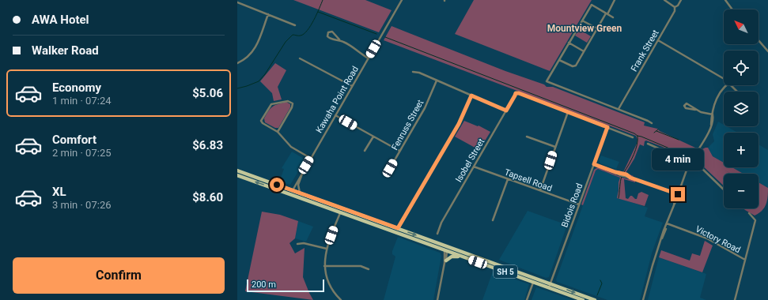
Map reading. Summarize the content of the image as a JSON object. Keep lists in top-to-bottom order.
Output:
{
  "streets": {
    "highway": ["SH 5"],
    "street": [
      "Frank Street",
      "Kawaha Point Road",
      "Fenruss Street",
      "Isobel Street",
      "Tapsell Road",
      "Bidois Road",
      "Victory Road"
    ]
  },
  "crossings": [
    ["Kawaha Point Road", "SH 5"],
    ["Isobel Street", "Tapsell Road"],
    ["Tapsell Road", "Bidois Road"],
    ["Bidois Road", "SH 5"]
  ],
  "districts": ["Mountview Green"],
  "scale_bar": "200 m",
  "north": "top left",
  "page": {
    "banner": ["AWA Hotel", "Walker Road"],
    "map_buttons": ["+", "−"],
    "list": [
      {
        "name": "Economy",
        "note": "1 min · 07:24",
        "value": "$5.06"
      },
      {
        "name": "Comfort",
        "note": "2 min · 07:25",
        "value": "$6.83"
      },
      {
        "name": "XL",
        "note": "3 min · 07:26",
        "value": "$8.60"
      }
    ],
    "bubble": "4 min",
    "buttons": "Confirm",
    "scale": "200 m"
  }
}
